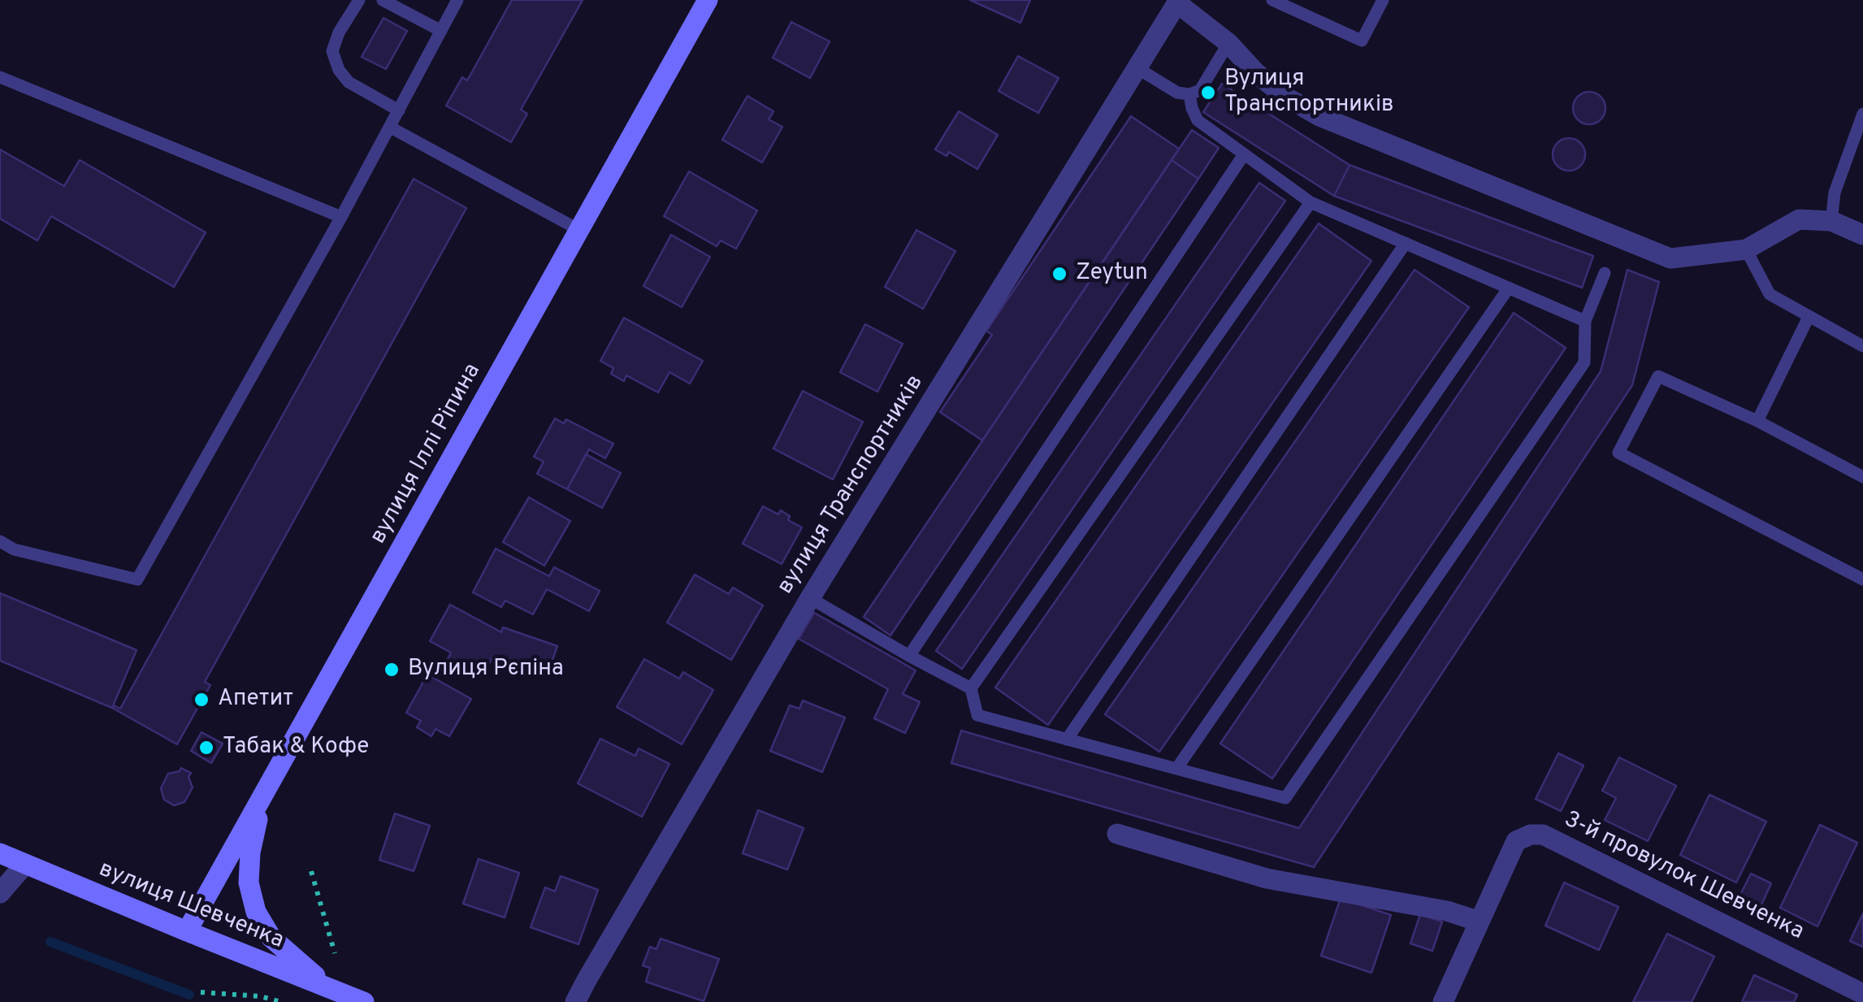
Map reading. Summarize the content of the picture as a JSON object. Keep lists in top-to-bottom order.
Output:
{
  "streets": {
    "main road": ["вулиця Іллі Ріпина", "вулиця Шевченка"],
    "street": ["вулиця Транспортників", "3-й провулок Шевченка"]
  },
  "crossings": [
    ["вулиця Іллі Ріпина", "вулиця Шевченка"]
  ],
  "places": [
    "Вулиця Транспортників",
    "Zeytun",
    "Вулиця Рєпіна",
    "Апетит",
    "Табак & Кофе"
  ]
}
